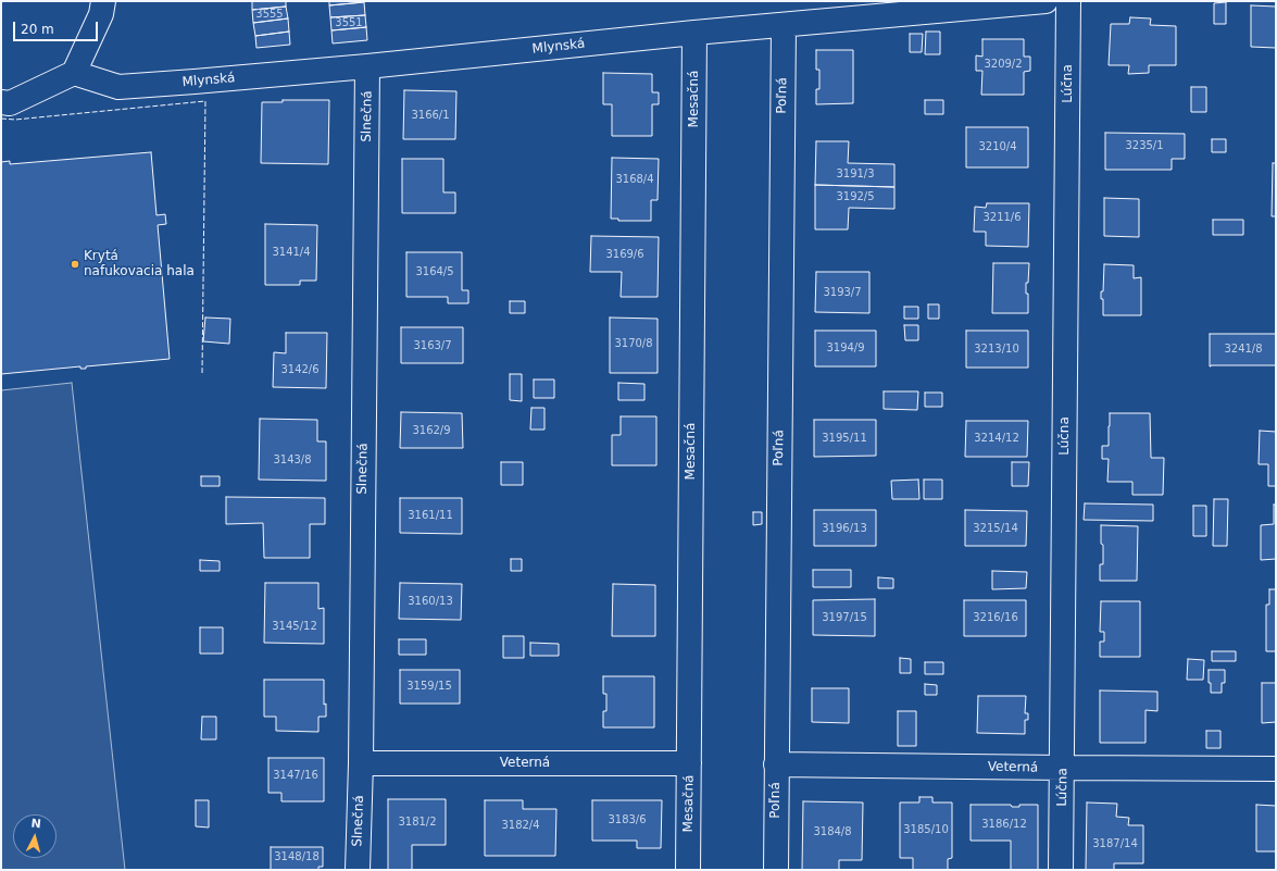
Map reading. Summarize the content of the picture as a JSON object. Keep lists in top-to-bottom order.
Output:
{
  "streets": {
    "street": [
      "Mlynská",
      "Lúčna",
      "Poľná",
      "Mesačná",
      "Slnečná",
      "Veterná"
    ]
  },
  "crossings": [
    ["Mlynská", "Poľná"],
    ["Mlynská", "Mesačná"],
    ["Mlynská", "Slnečná"],
    ["Lúčna", "Veterná"],
    ["Poľná", "Veterná"],
    ["Mesačná", "Veterná"],
    ["Slnečná", "Veterná"]
  ],
  "places": ["Krytá nafukovacia hala"],
  "house_numbers": [
    "3555",
    "3551",
    "3209/2",
    "3166/1",
    "3235/1",
    "3210/4",
    "3191/3",
    "3168/4",
    "3192/5",
    "3211/6",
    "3141/4",
    "3169/6",
    "3164/5",
    "3193/7",
    "3170/8",
    "3163/7",
    "3194/9",
    "3213/10",
    "3241/8",
    "3142/6",
    "3162/9",
    "3195/11",
    "3214/12",
    "3143/8",
    "3161/11",
    "3196/13",
    "3215/14",
    "3160/13",
    "3197/15",
    "3216/16",
    "3145/12",
    "3159/15",
    "3147/16",
    "3183/6",
    "3181/2",
    "3186/12",
    "3182/4",
    "3185/10",
    "3184/8",
    "3187/14",
    "3148/18"
  ],
  "scale_bar": "20 m",
  "north": "top"
}
